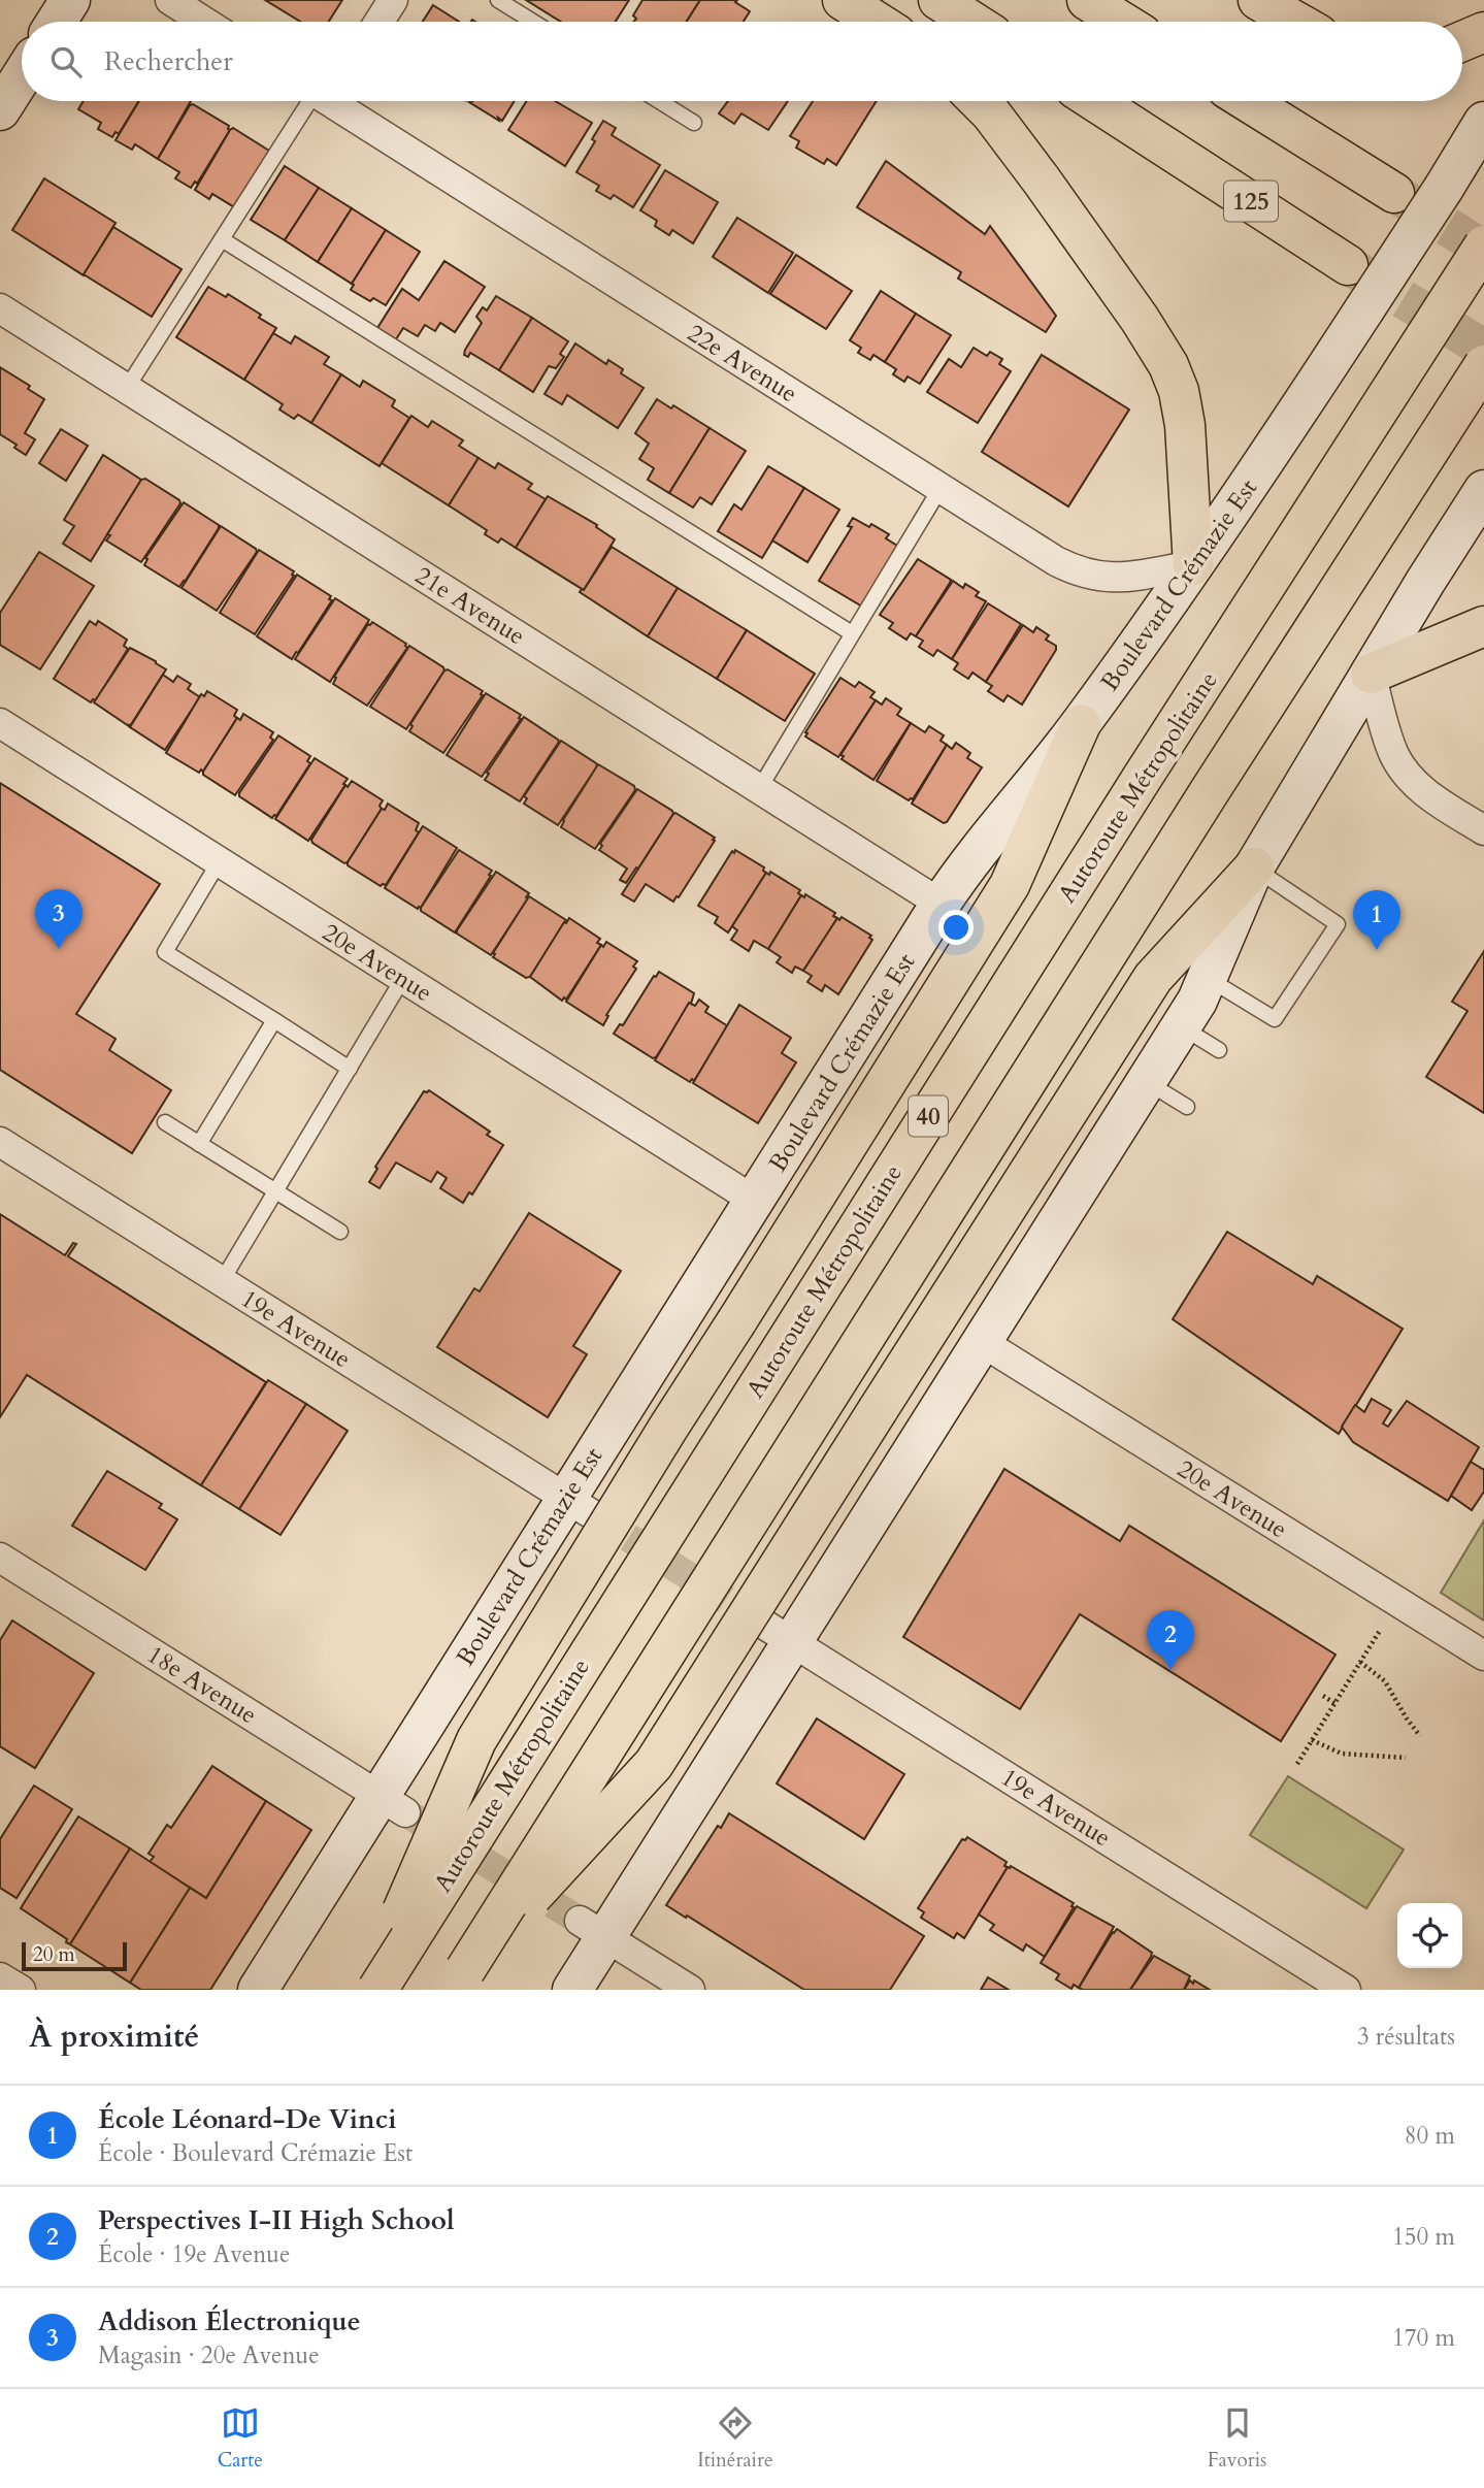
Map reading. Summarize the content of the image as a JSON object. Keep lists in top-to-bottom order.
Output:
{
  "streets": {
    "main road": [
      "125",
      "Boulevard Crémazie Est",
      "Autoroute Métropolitaine",
      "40"
    ],
    "street": [
      "22e Avenue",
      "21e Avenue",
      "20e Avenue",
      "19e Avenue",
      "18e Avenue"
    ]
  },
  "crossings": [
    ["22e Avenue", "Boulevard Crémazie Est"],
    ["Boulevard Crémazie Est", "21e Avenue"],
    ["Boulevard Crémazie Est", "20e Avenue"],
    ["Boulevard Crémazie Est", "19e Avenue"],
    ["Boulevard Crémazie Est", "18e Avenue"]
  ],
  "scale_bar": "20 m",
  "page": {
    "search": "Rechercher",
    "pins": ["3", "1", "2"],
    "scale": "20 m",
    "heading": ["À proximité", "3 résultats"],
    "list": [
      {
        "mark": "1",
        "name": "École Léonard-De Vinci",
        "note": "École · Boulevard Crémazie Est",
        "value": "80 m"
      },
      {
        "mark": "2",
        "name": "Perspectives I-II High School",
        "note": "École · 19e Avenue",
        "value": "150 m"
      },
      {
        "mark": "3",
        "name": "Addison Électronique",
        "note": "Magasin · 20e Avenue",
        "value": "170 m"
      }
    ],
    "nav": ["Carte", "Itinéraire", "Favoris"]
  }
}
